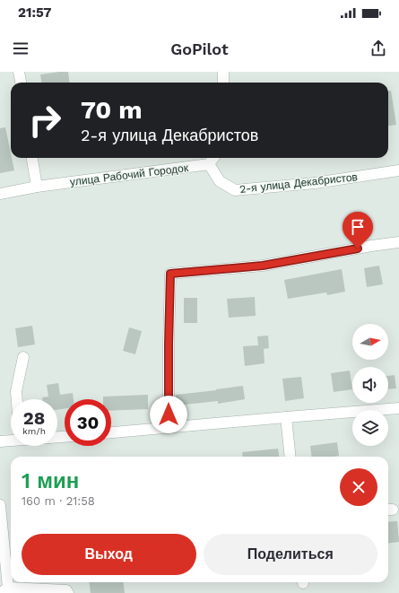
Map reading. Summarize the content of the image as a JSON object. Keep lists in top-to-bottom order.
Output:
{
  "streets": {
    "street": ["улица Рабочий Городок", "2-я улица Декабристов"]
  },
  "crossings": [
    ["улица Рабочий Городок", "2-я улица Декабристов"]
  ],
  "north": "right",
  "page": {
    "status": "21:57",
    "header": "GoPilot",
    "turn": ["70 m", "2-я улица Декабристов"],
    "speed": "28 km/h",
    "limit": "30",
    "heading": ["1 мин", "160 m · 21:58"],
    "buttons": ["Выход", "Поделиться"]
  }
}
